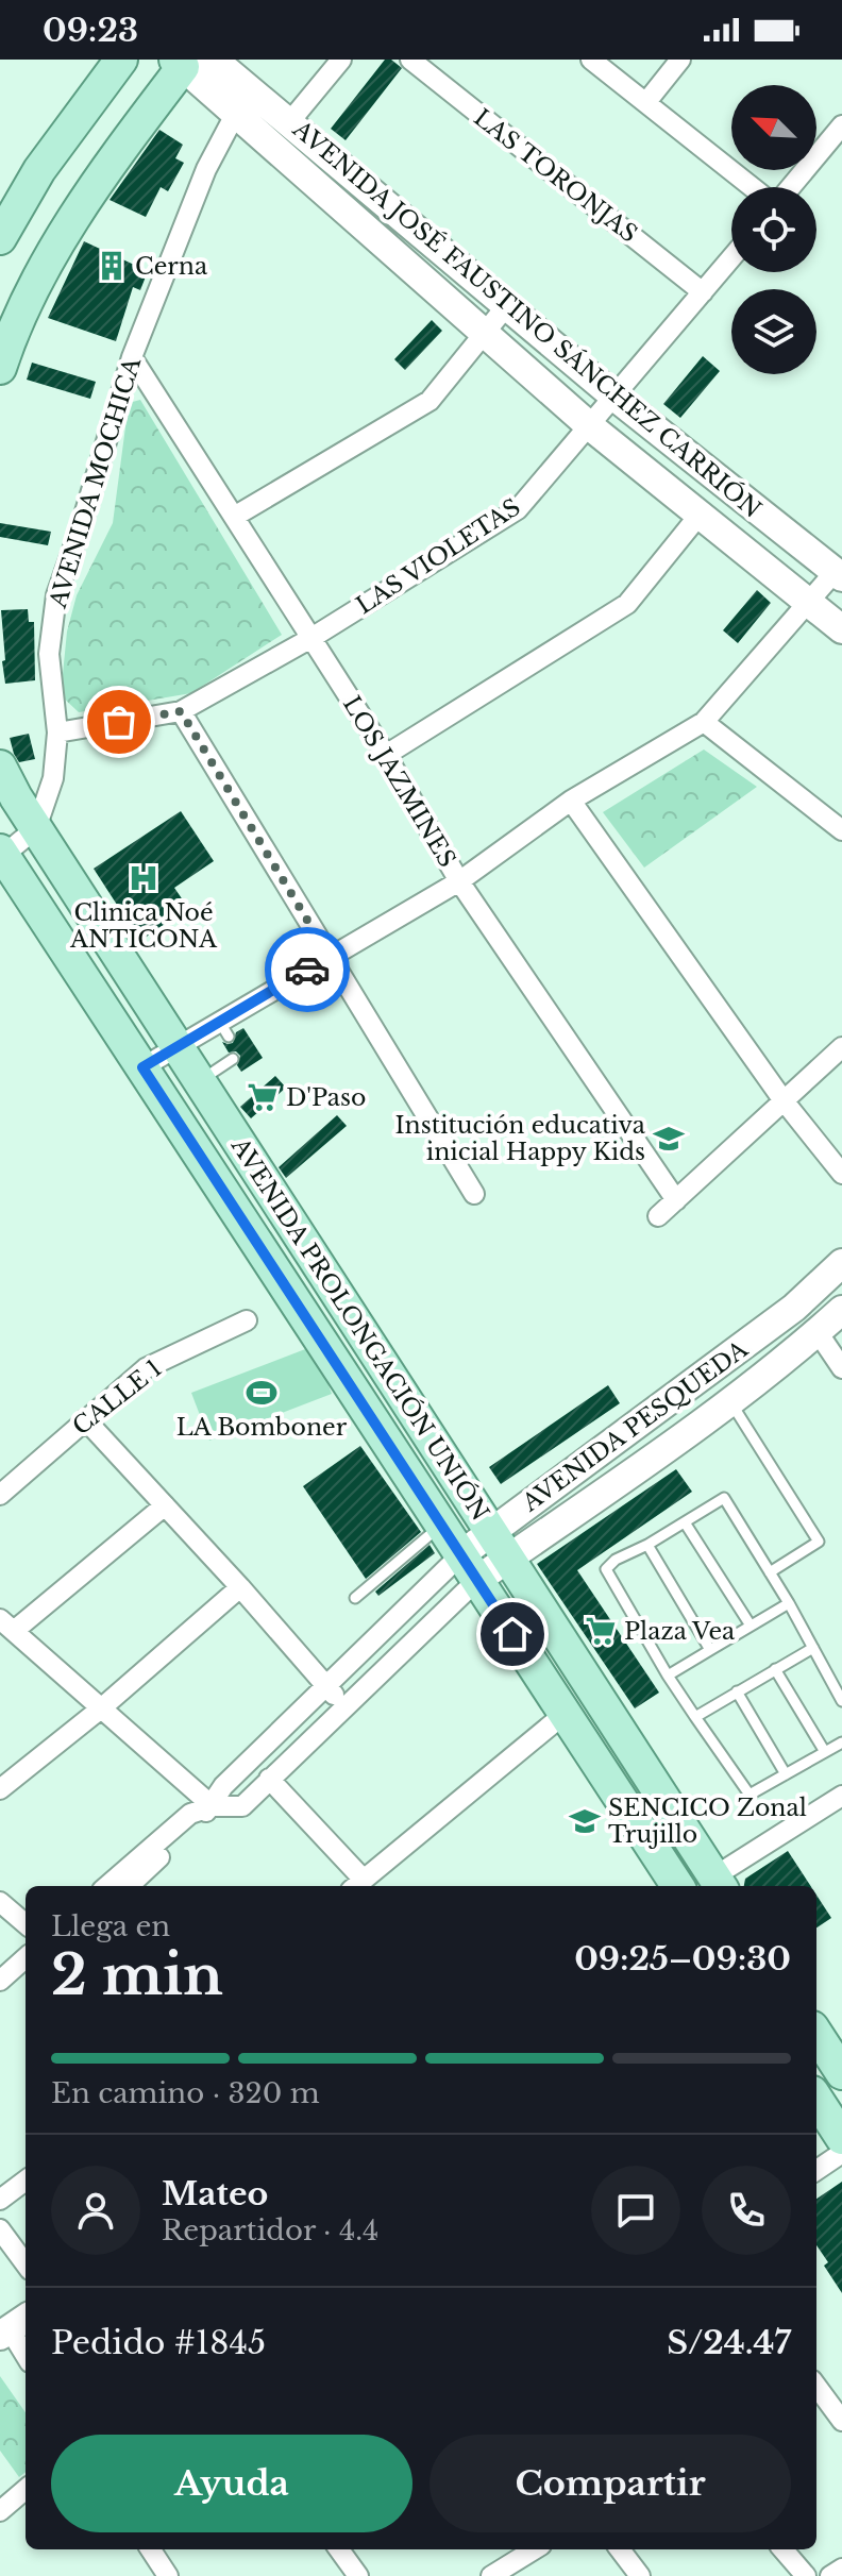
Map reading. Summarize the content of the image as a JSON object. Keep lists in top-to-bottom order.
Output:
{
  "streets": {
    "main road": ["AVENIDA JOSÉ FAUSTINO SÁNCHEZ CARRIÓN", "AVENIDA PROLONGACIÓN UNIÓN", "AVENIDA PESQUEDA"],
    "street": [
      "LAS TORONJAS",
      "AVENIDA MOCHICA",
      "LAS VIOLETAS",
      "LOS JAZMINES",
      "CALLE 1"
    ]
  },
  "crossings": [
    ["LAS TORONJAS", "LAS VIOLETAS"],
    ["AVENIDA JOSÉ FAUSTINO SÁNCHEZ CARRIÓN", "AVENIDA MOCHICA"],
    ["AVENIDA JOSÉ FAUSTINO SÁNCHEZ CARRIÓN", "LAS VIOLETAS"],
    ["AVENIDA MOCHICA", "LAS VIOLETAS"],
    ["AVENIDA MOCHICA", "LOS JAZMINES"],
    ["AVENIDA MOCHICA", "AVENIDA PROLONGACIÓN UNIÓN"],
    ["LAS VIOLETAS", "LOS JAZMINES"],
    ["AVENIDA PROLONGACIÓN UNIÓN", "AVENIDA PESQUEDA"]
  ],
  "places": {
    "building": ["Cerna"],
    "hospital": ["Clinica Noé ANTICONA"],
    "supermarket": ["D'Paso", "Plaza Vea"],
    "school or university": ["Institución educativa inicial Happy Kids", "SENCICO Zonal Trujillo"],
    "sports": ["LA Bomboner"]
  },
  "north": "top left",
  "page": {
    "status": "09:23",
    "heading": ["2 min", "Llega en", "09:25–09:30"],
    "panel": [
      "Mateo",
      "Repartidor · 4.4",
      "Pedido #1845",
      "S/24.47"
    ],
    "bar": "En camino · 320 m",
    "buttons": ["Ayuda", "Compartir"]
  }
}
